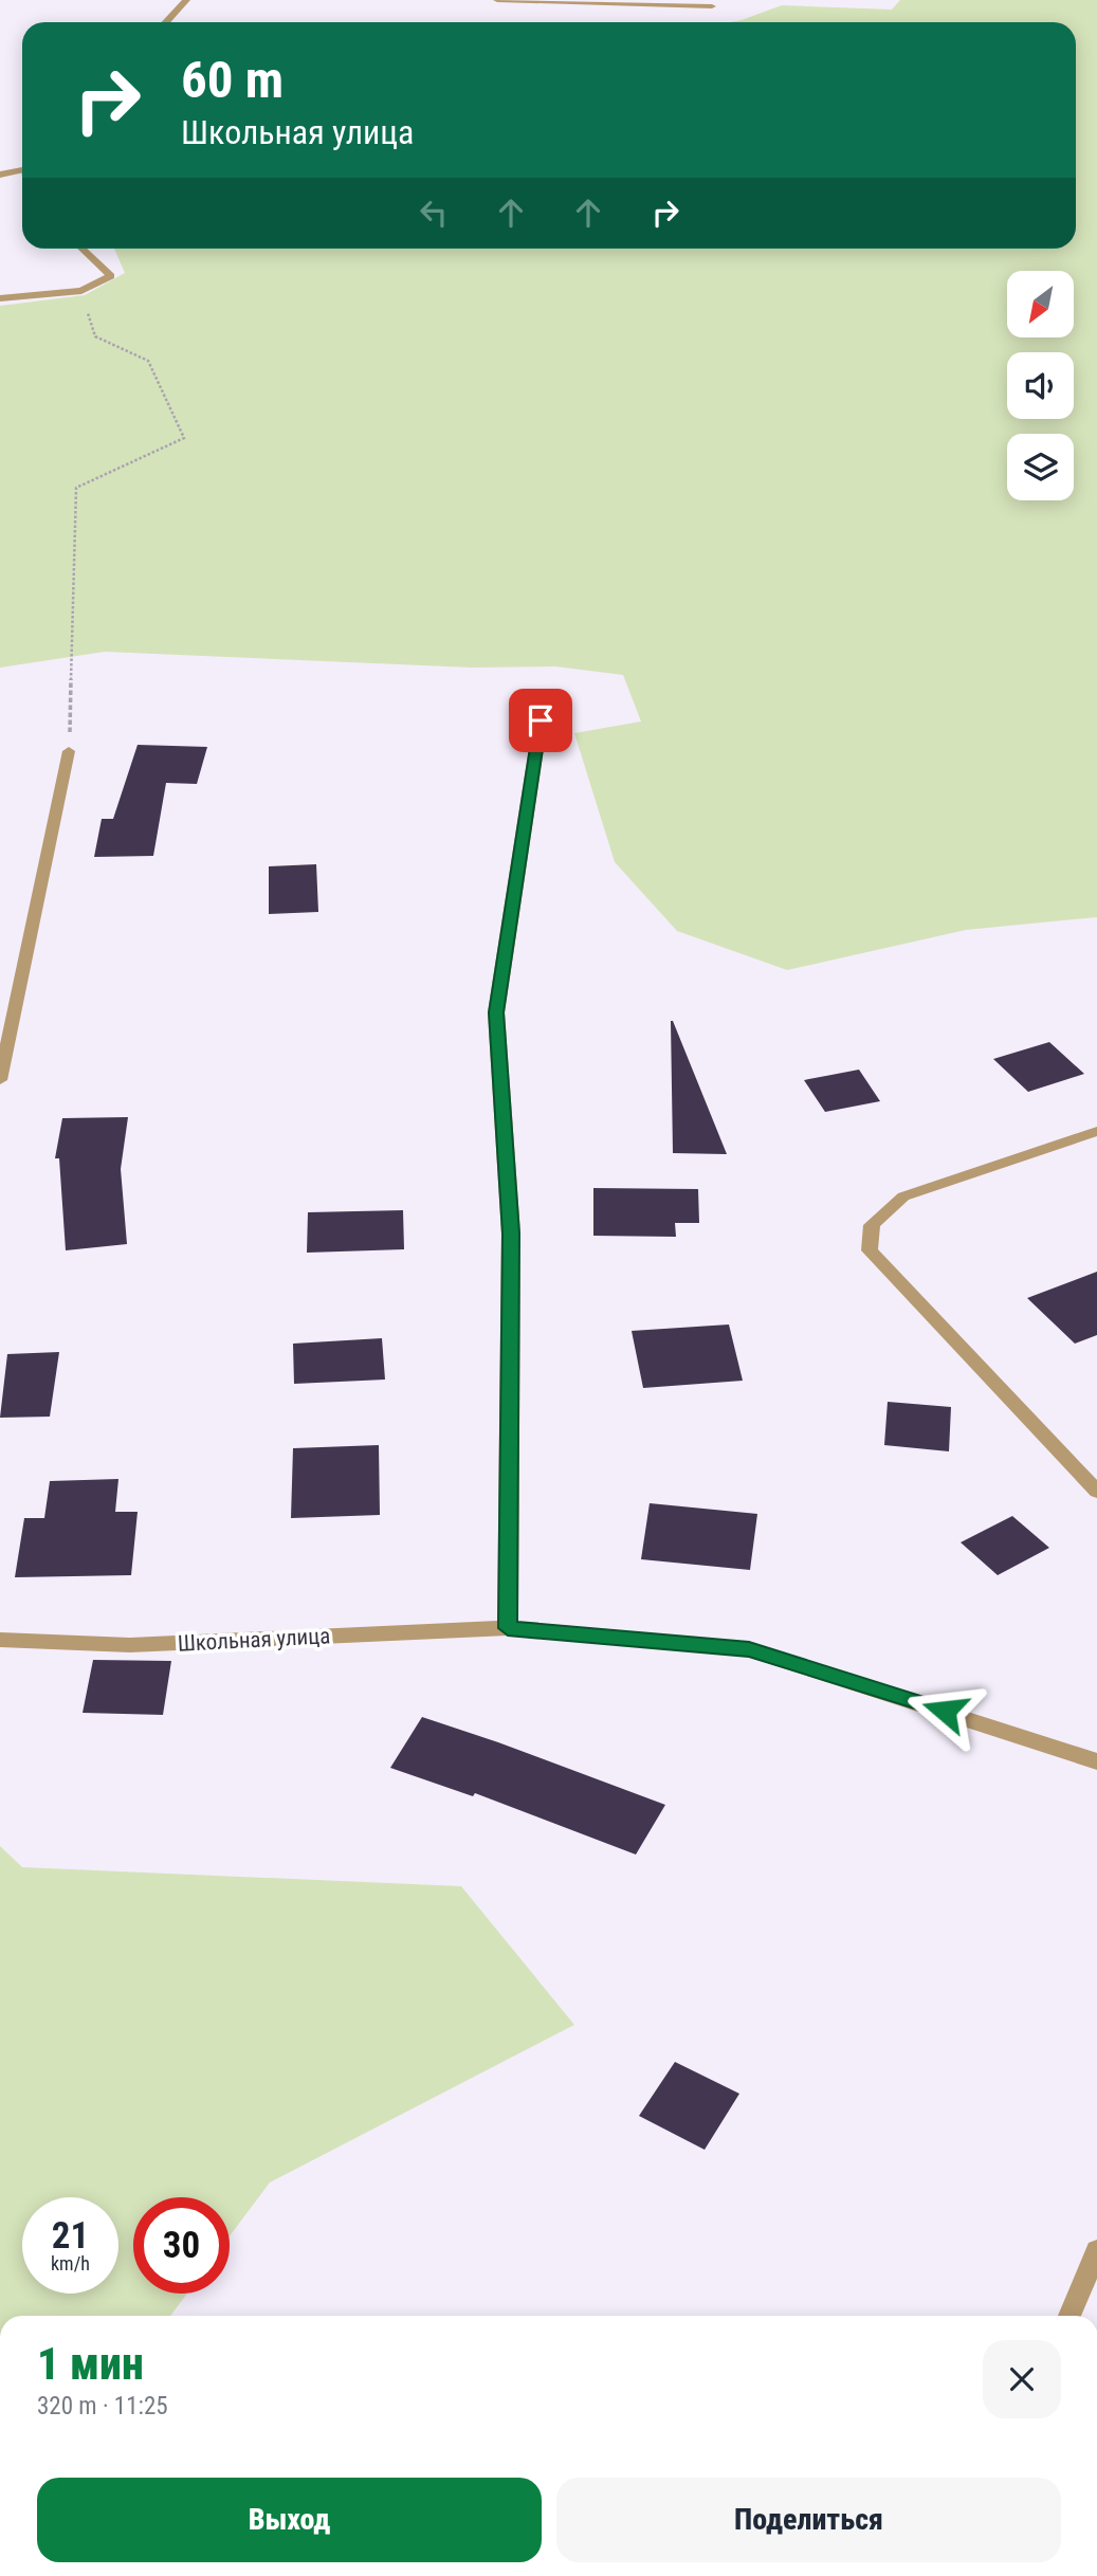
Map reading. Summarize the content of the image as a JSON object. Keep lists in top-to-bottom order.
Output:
{
  "streets": {
    "street": ["Школьная улица"]
  },
  "north": "bottom left",
  "page": {
    "turn": ["60 m", "Школьная улица"],
    "speed": "21 km/h",
    "limit": "30",
    "heading": ["1 мин", "320 m · 11:25"],
    "buttons": ["Выход", "Поделиться"]
  }
}
